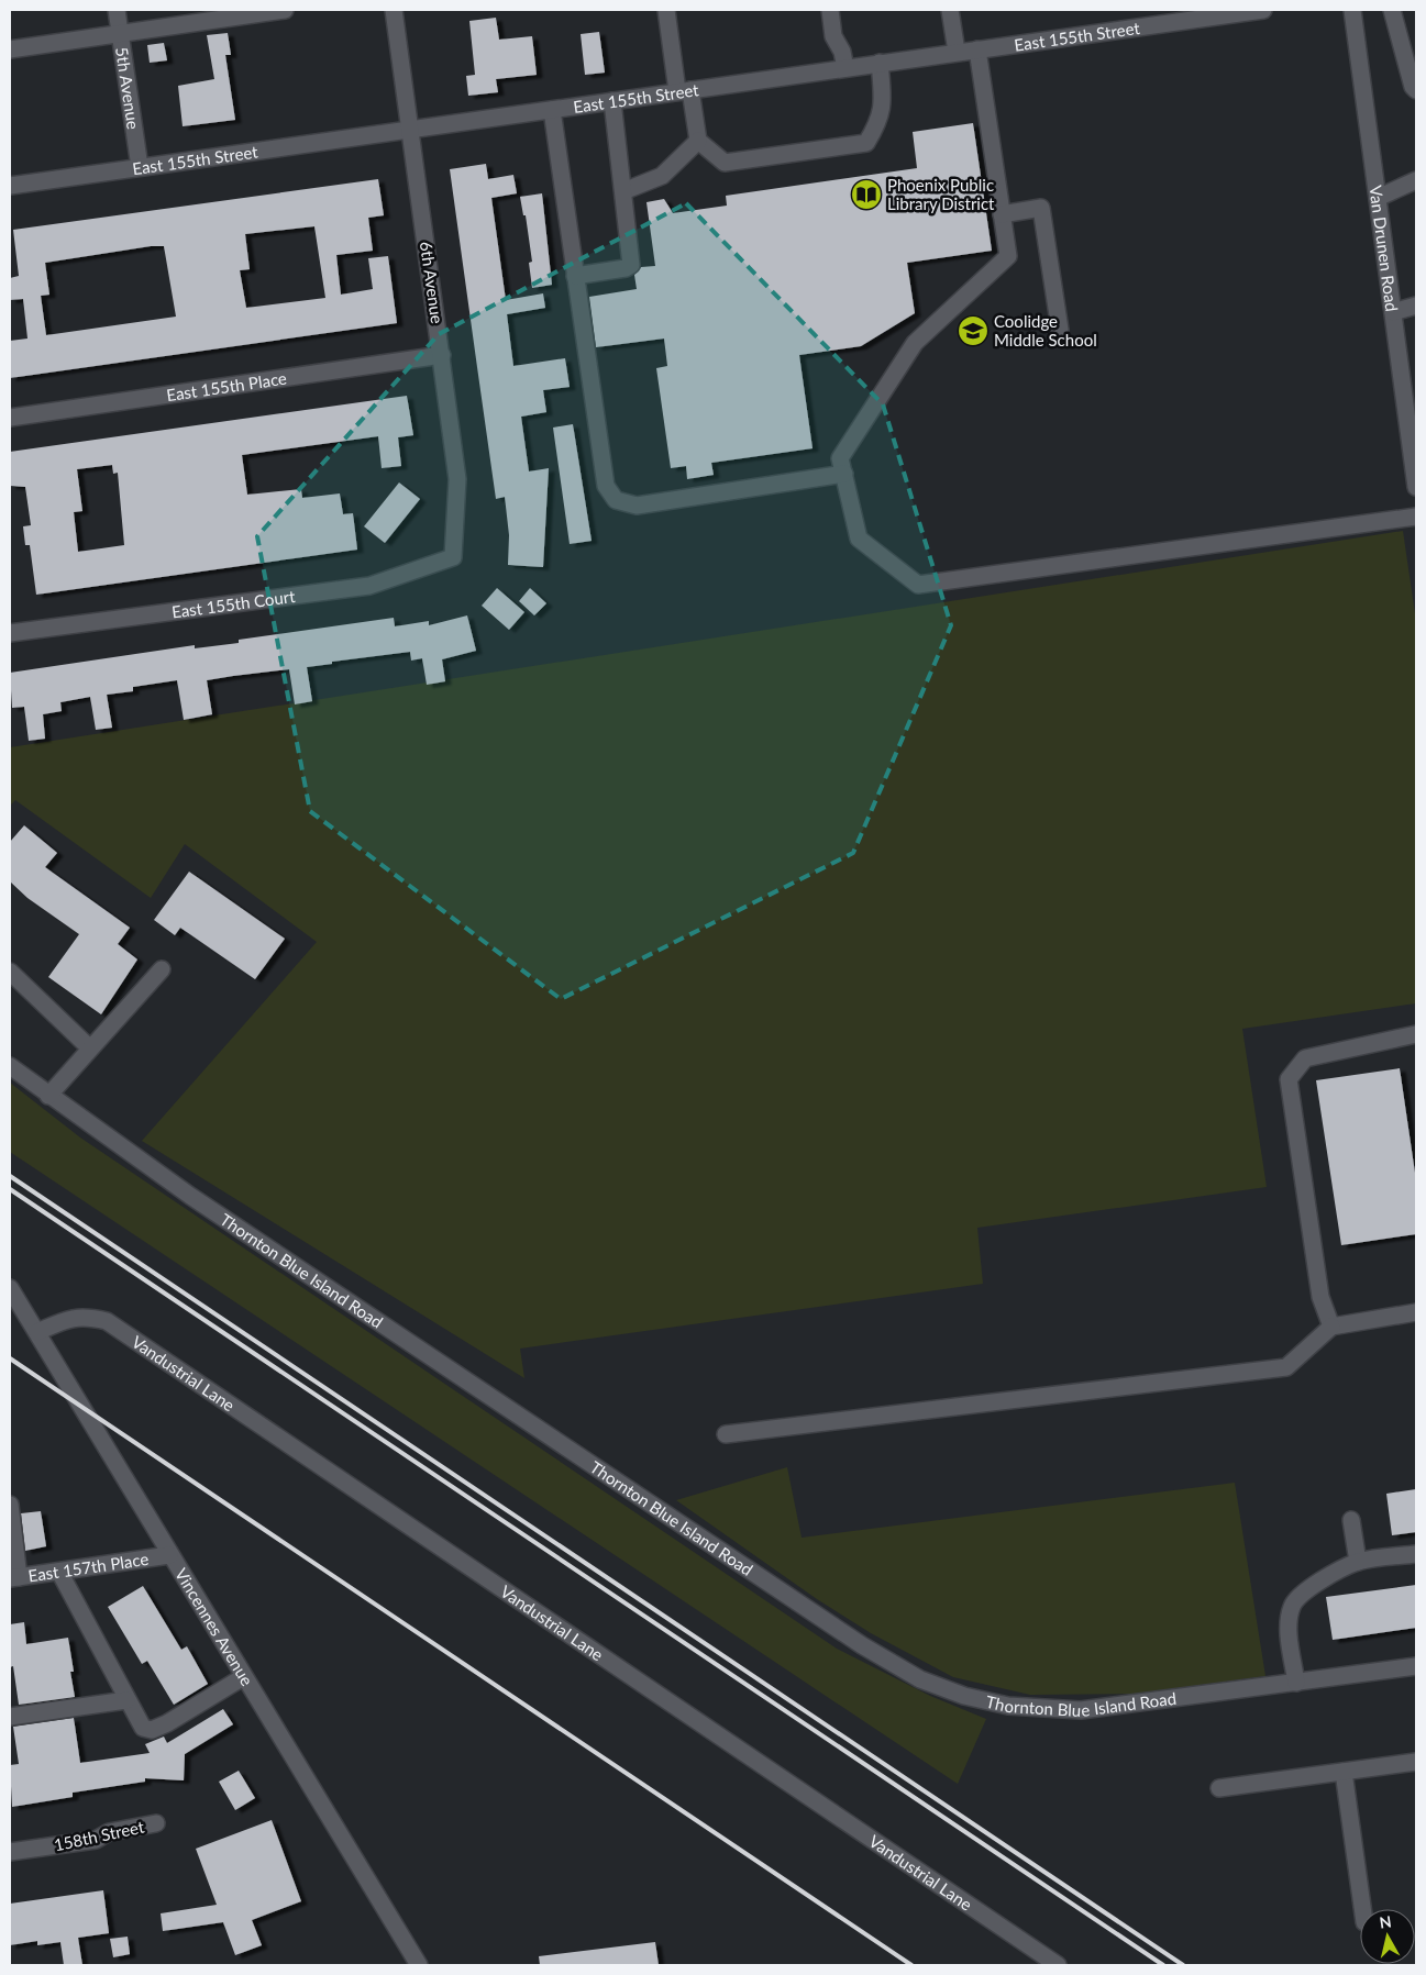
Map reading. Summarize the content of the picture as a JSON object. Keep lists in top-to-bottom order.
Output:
{
  "streets": {
    "street": [
      "East 155th Street",
      "5th Avenue",
      "Van Drunen Road",
      "6th Avenue",
      "East 155th Place",
      "East 155th Court",
      "Thornton Blue Island Road",
      "Vandustrial Lane",
      "East 157th Place",
      "Vincennes Avenue",
      "158th Street"
    ]
  },
  "crossings": [
    ["East 155th Street", "5th Avenue"],
    ["East 155th Street", "6th Avenue"],
    ["6th Avenue", "East 155th Place"],
    ["6th Avenue", "East 155th Court"],
    ["Vandustrial Lane", "Vincennes Avenue"],
    ["East 157th Place", "Vincennes Avenue"]
  ],
  "places": {
    "library": ["Phoenix Public Library District"],
    "school or university": ["Coolidge Middle School"]
  },
  "north": "top"
}
